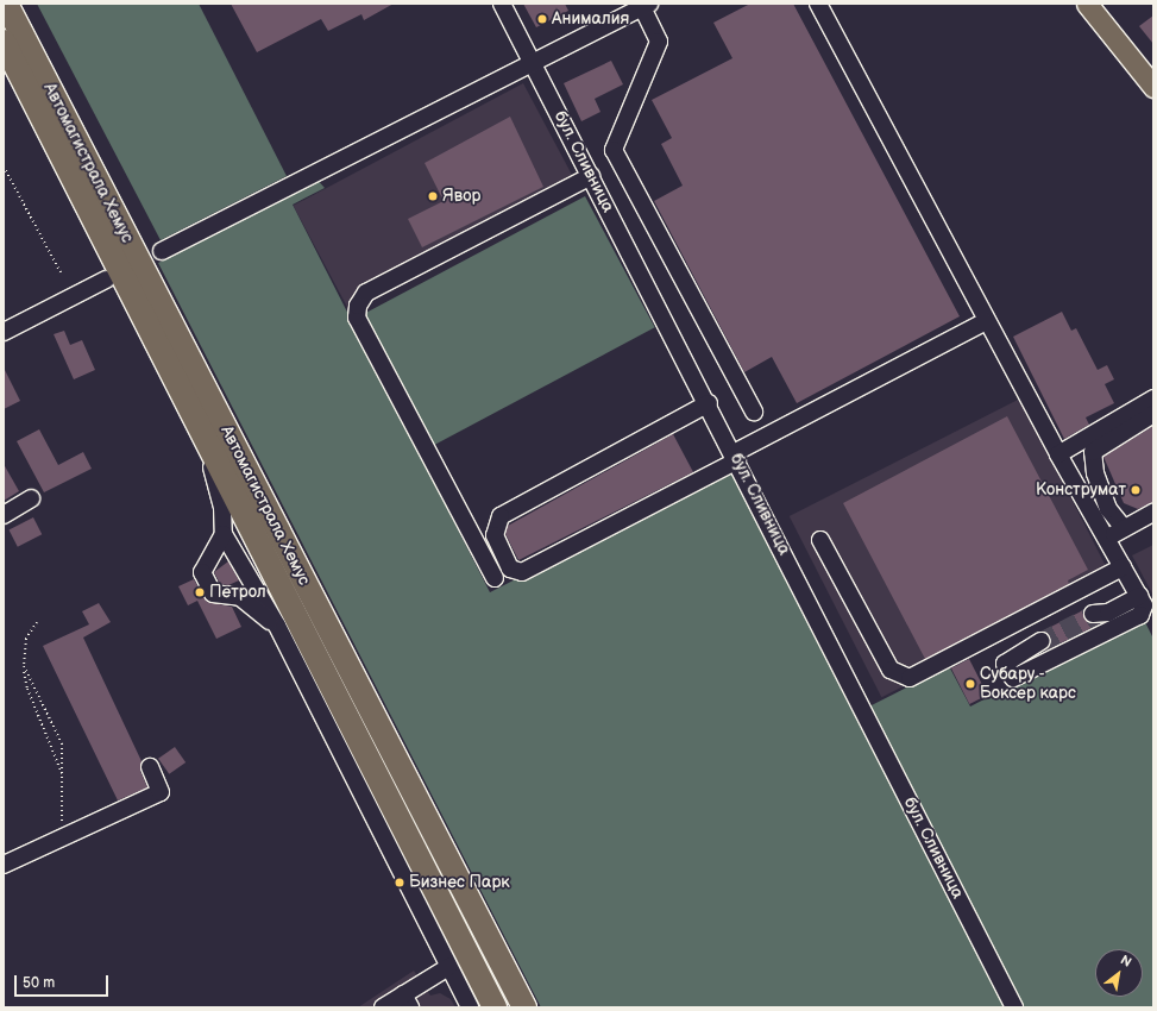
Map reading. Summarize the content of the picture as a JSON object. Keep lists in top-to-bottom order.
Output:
{
  "streets": {
    "highway": ["Автомагистрала Хемус"],
    "street": ["бул. Сливница"]
  },
  "places": [
    "Анималия",
    "Явор",
    "Конструмат",
    "Петрол",
    "Субару - Боксер карс",
    "Бизнес Парк"
  ],
  "scale_bar": "50 m",
  "north": "top right"
}
